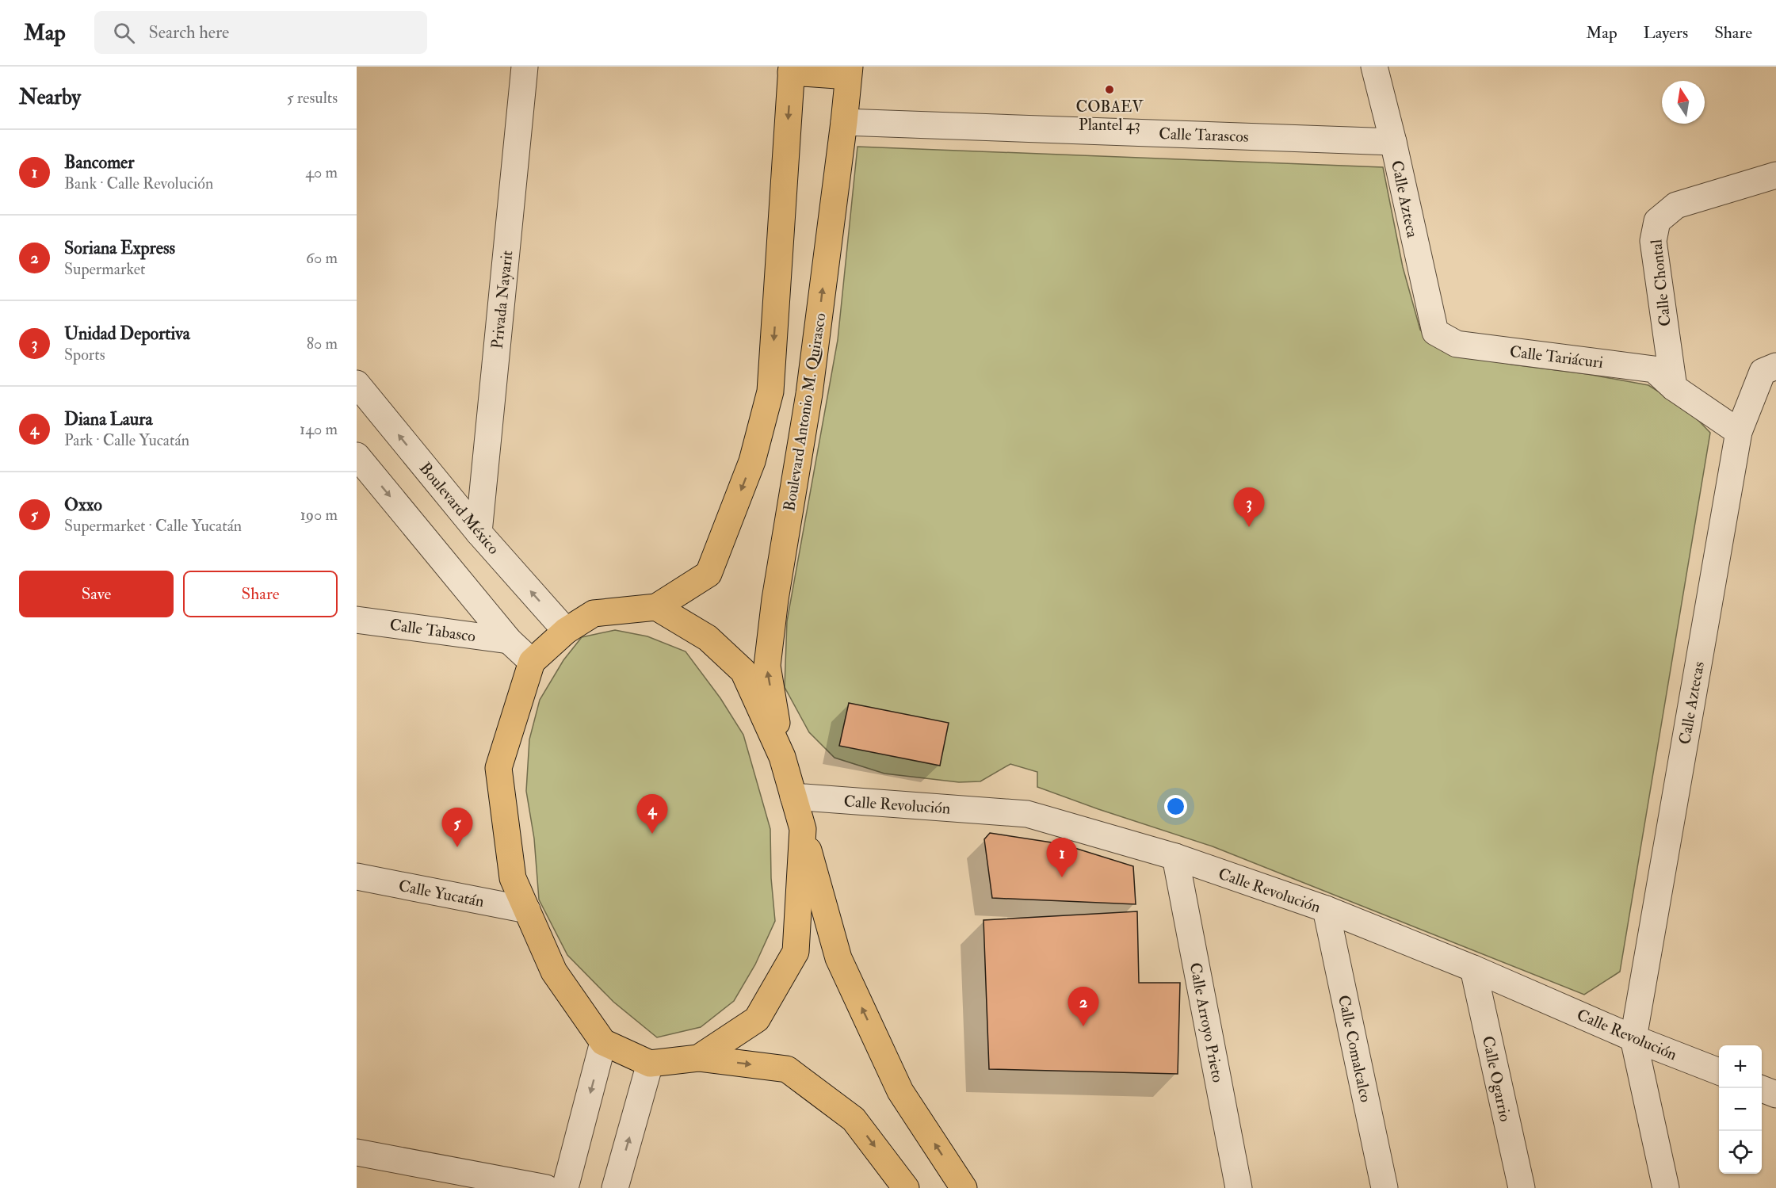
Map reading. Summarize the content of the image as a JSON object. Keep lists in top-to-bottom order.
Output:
{
  "streets": {
    "main road": ["Boulevard Antonio M. Quirasco"],
    "street": [
      "Calle Tarascos",
      "Calle Azteca",
      "Calle Chontal",
      "Privada Nayarit",
      "Calle Tariácuri",
      "Boulevard México",
      "Calle Tabasco",
      "Calle Aztecas",
      "Calle Revolución",
      "Calle Yucatán",
      "Calle Arroyo Prieto",
      "Calle Comalcalco",
      "Calle Ogarrio"
    ]
  },
  "crossings": [
    ["Calle Tarascos", "Calle Azteca"],
    ["Calle Tarascos", "Boulevard Antonio M. Quirasco"],
    ["Calle Azteca", "Calle Tariácuri"],
    ["Calle Chontal", "Calle Tariácuri"],
    ["Privada Nayarit", "Boulevard México"],
    ["Calle Tariácuri", "Calle Aztecas"],
    ["Calle Aztecas", "Calle Revolución"],
    ["Calle Revolución", "Calle Arroyo Prieto"],
    ["Calle Revolución", "Calle Comalcalco"],
    ["Calle Revolución", "Calle Ogarrio"]
  ],
  "places": ["COBAEV Plantel 43"],
  "north": "top",
  "page": {
    "header": "Map",
    "search": "Search here",
    "nav": ["Map", "Layers", "Share"],
    "heading": ["Nearby", "5 results"],
    "list": [
      {
        "mark": "1",
        "name": "Bancomer",
        "note": "Bank · Calle Revolución",
        "value": "40 m"
      },
      {
        "mark": "2",
        "name": "Soriana Express",
        "note": "Supermarket",
        "value": "60 m"
      },
      {
        "mark": "3",
        "name": "Unidad Deportiva",
        "note": "Sports",
        "value": "80 m"
      },
      {
        "mark": "4",
        "name": "Diana Laura",
        "note": "Park · Calle Yucatán",
        "value": "140 m"
      },
      {
        "mark": "5",
        "name": "Oxxo",
        "note": "Supermarket · Calle Yucatán",
        "value": "190 m"
      }
    ],
    "pins": [
      "3",
      "4",
      "5",
      "1",
      "2"
    ],
    "buttons": ["Save", "Share"],
    "map_buttons": ["+", "−"]
  }
}
